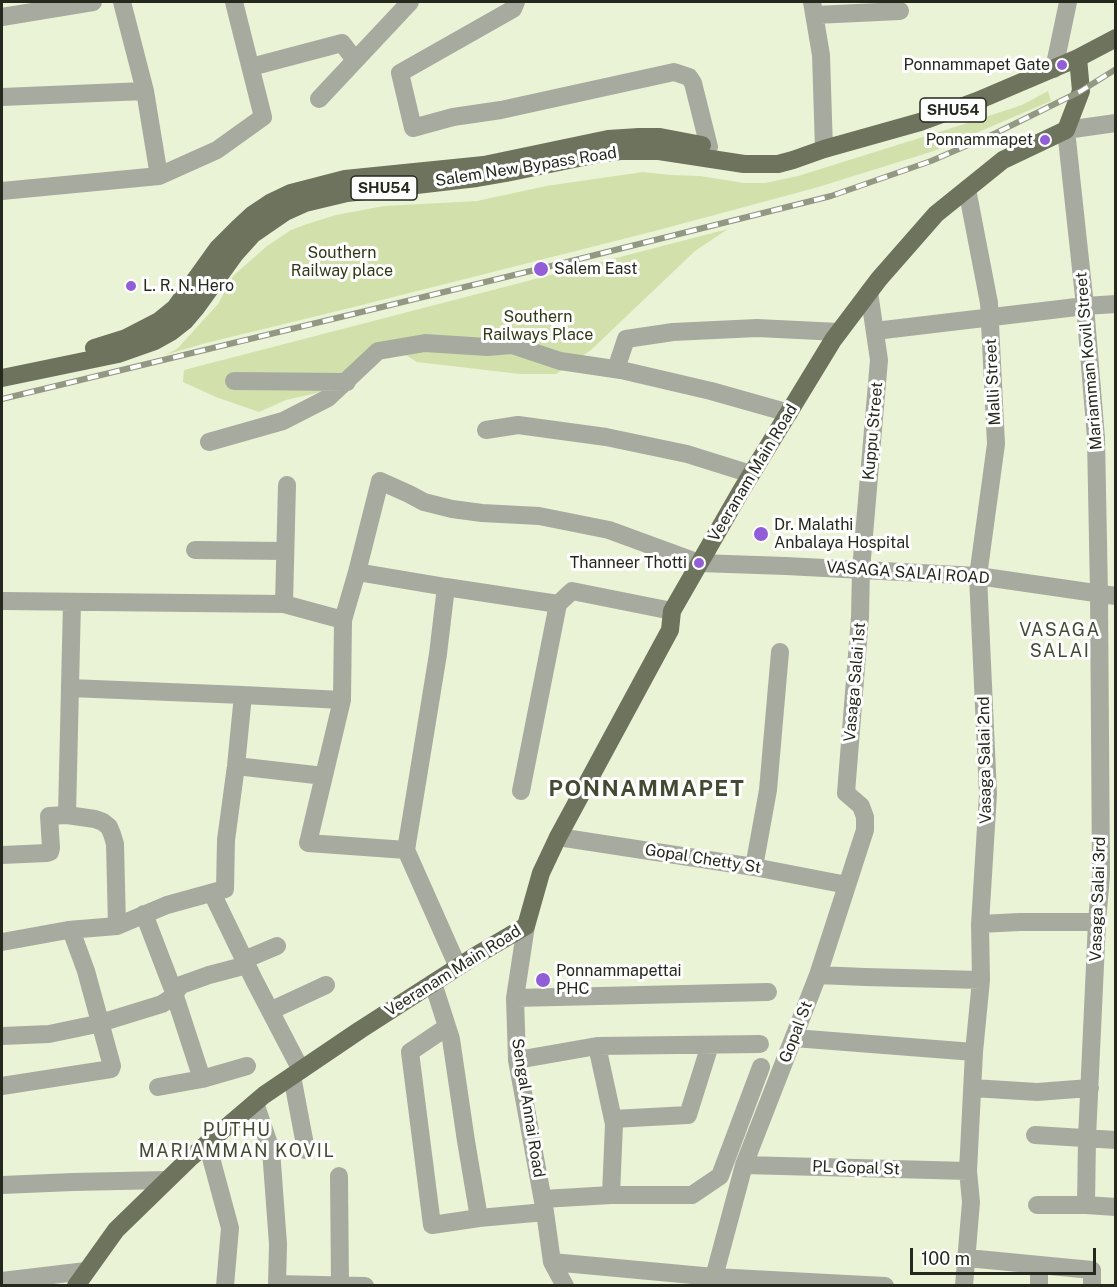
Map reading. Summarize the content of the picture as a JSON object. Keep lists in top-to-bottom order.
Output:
{
  "streets": {
    "main road": ["SHU54", "Salem New Bypass Road", "Veeranam Main Road"],
    "street": [
      "Mariamman Kovil Street",
      "Malli Street",
      "Kuppu Street",
      "VASAGA SALAI ROAD",
      "Vasaga Salai 1st",
      "Vasaga Salai 2nd",
      "Gopal Chetty St",
      "Vasaga Salai 3rd",
      "Gopal St",
      "Sengal Annai Road",
      "PL Gopal St"
    ]
  },
  "crossings": [
    ["Mariamman Kovil Street", "Veeranam Main Road"],
    ["Mariamman Kovil Street", "VASAGA SALAI ROAD"],
    ["Mariamman Kovil Street", "Vasaga Salai 3rd"],
    ["Malli Street", "Veeranam Main Road"],
    ["Malli Street", "VASAGA SALAI ROAD"],
    ["Malli Street", "Vasaga Salai 2nd"],
    ["Kuppu Street", "Veeranam Main Road"],
    ["Kuppu Street", "VASAGA SALAI ROAD"],
    ["Kuppu Street", "Vasaga Salai 1st"],
    ["Veeranam Main Road", "VASAGA SALAI ROAD"],
    ["Veeranam Main Road", "Gopal Chetty St"],
    ["Veeranam Main Road", "Sengal Annai Road"],
    ["VASAGA SALAI ROAD", "Vasaga Salai 1st"],
    ["VASAGA SALAI ROAD", "Vasaga Salai 2nd"],
    ["VASAGA SALAI ROAD", "Vasaga Salai 3rd"],
    ["Vasaga Salai 1st", "Gopal St"],
    ["Vasaga Salai 2nd", "PL Gopal St"],
    ["Gopal Chetty St", "Gopal St"],
    ["Gopal St", "PL Gopal St"]
  ],
  "districts": ["VASAGA SALAI", "PONNAMMAPET", "PUTHU MARIAMMAN KOVIL"],
  "parks": ["Southern Railway place", "Southern Railways Place"],
  "places": [
    "Ponnammapet Gate",
    "Ponnammapet",
    "Salem East",
    "L. R. N. Hero",
    "Dr. Malathi Anbalaya Hospital",
    "Thanneer Thotti",
    "Ponnammapettai PHC"
  ],
  "scale_bar": "100 m"
}
